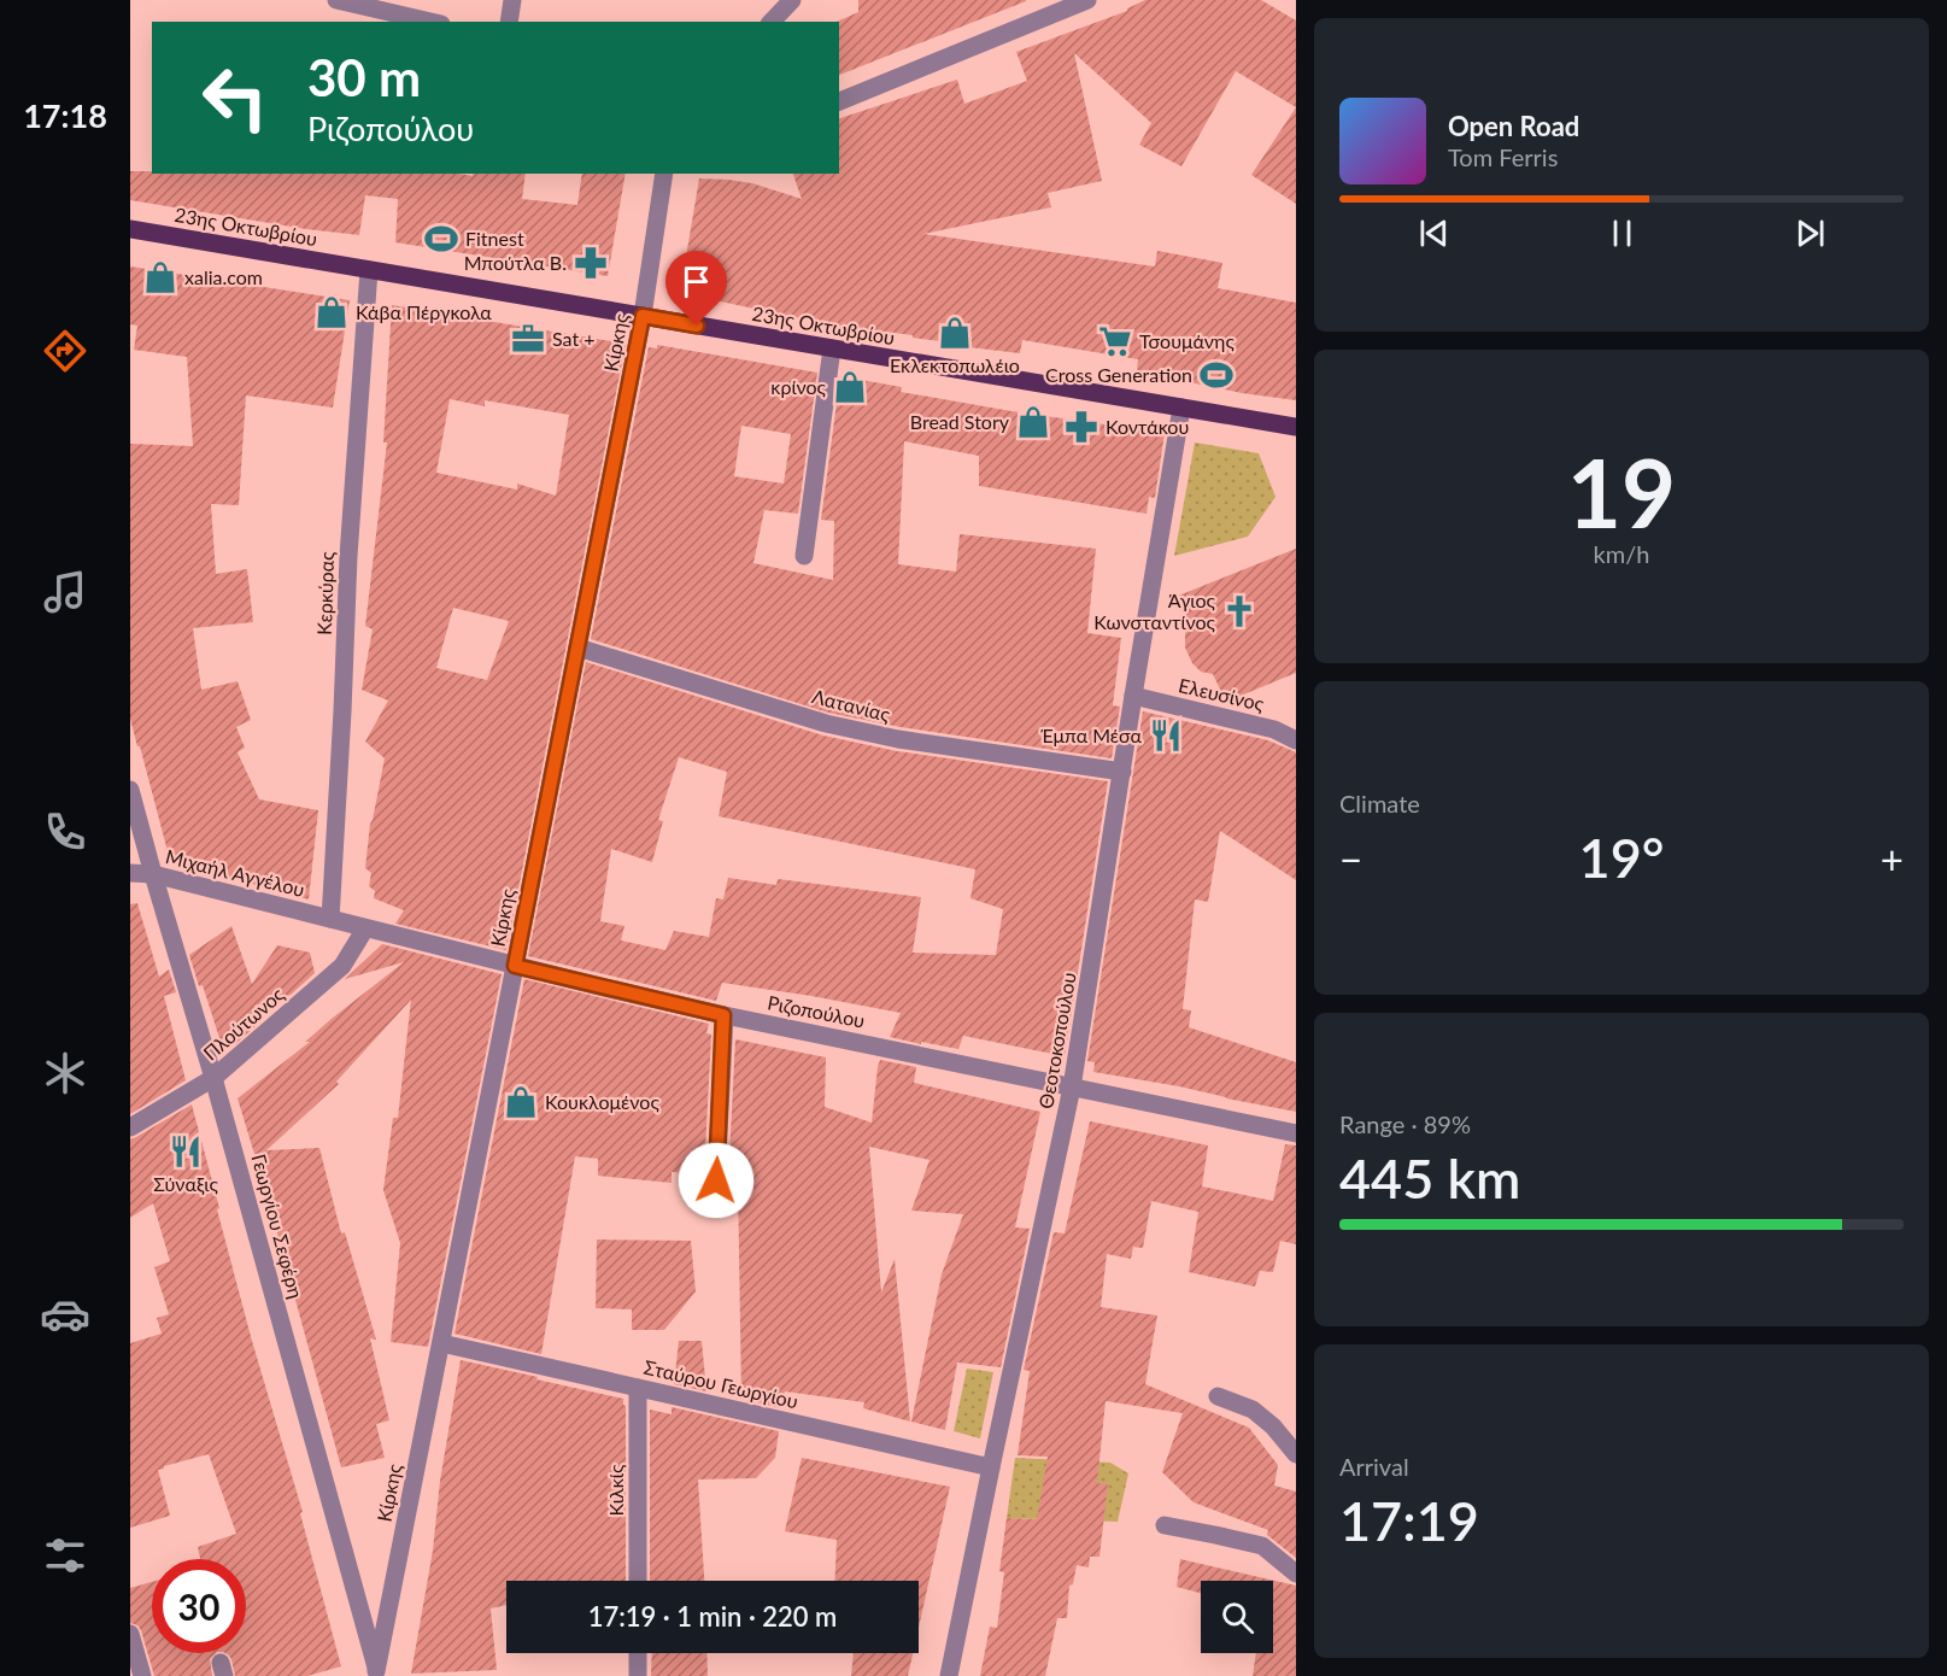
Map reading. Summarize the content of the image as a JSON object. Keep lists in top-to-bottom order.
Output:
{
  "streets": {
    "main road": ["23ης Οκτωβρίου"],
    "street": [
      "Κίρκης",
      "Κερκύρας",
      "Ελευσίνος",
      "Λατανίας",
      "Μιχαήλ Αγγέλου",
      "Ριζοπούλου",
      "Πλούτωνος",
      "Θεοτοκοπούλου",
      "Γεωργίου Σεφέρη",
      "Σταύρου Γεωργίου",
      "Κιλκίς"
    ]
  },
  "crossings": [
    ["23ης Οκτωβρίου", "Κίρκης"],
    ["23ης Οκτωβρίου", "Κερκύρας"],
    ["23ης Οκτωβρίου", "Θεοτοκοπούλου"],
    ["Κίρκης", "Λατανίας"],
    ["Κίρκης", "Ριζοπούλου"],
    ["Κίρκης", "Γεωργίου Σεφέρη"],
    ["Κίρκης", "Σταύρου Γεωργίου"],
    ["Κερκύρας", "Μιχαήλ Αγγέλου"],
    ["Κερκύρας", "Ριζοπούλου"],
    ["Ελευσίνος", "Θεοτοκοπούλου"],
    ["Λατανίας", "Θεοτοκοπούλου"],
    ["Μιχαήλ Αγγέλου", "Ριζοπούλου"],
    ["Μιχαήλ Αγγέλου", "Γεωργίου Σεφέρη"],
    ["Ριζοπούλου", "Πλούτωνος"],
    ["Ριζοπούλου", "Θεοτοκοπούλου"],
    ["Πλούτωνος", "Γεωργίου Σεφέρη"],
    ["Θεοτοκοπούλου", "Σταύρου Γεωργίου"],
    ["Σταύρου Γεωργίου", "Κιλκίς"]
  ],
  "places": {
    "sports": ["Fitnest", "Cross Generation"],
    "pharmacy": ["Μπούτλα Β.", "Κοντάκου"],
    "shop": [
      "xalia.com",
      "Κάβα Πέργκολα",
      "Εκλεκτοπωλέιο",
      "κρίνος",
      "Bread Story",
      "Κουκλομένος"
    ],
    "office": ["Sat +"],
    "supermarket": ["Τσουμάνης"],
    "church": ["Άγιος Κωνσταντίνος"],
    "restaurant": ["Έμπα Μέσα", "Σύναξις"]
  },
  "page": {
    "tabs": "17:18",
    "turn": ["30 m", "Ριζοπούλου"],
    "song": ["Open Road", "Tom Ferris"],
    "tile": [
      ["19", "km/h"],
      "Climate",
      ["Range · 89%", "445 km"],
      ["Arrival", "17:19"]
    ],
    "heat": ["−", "19°", "+"],
    "limit": "30",
    "trip": "17:19 · 1 min · 220 m"
  }
}
